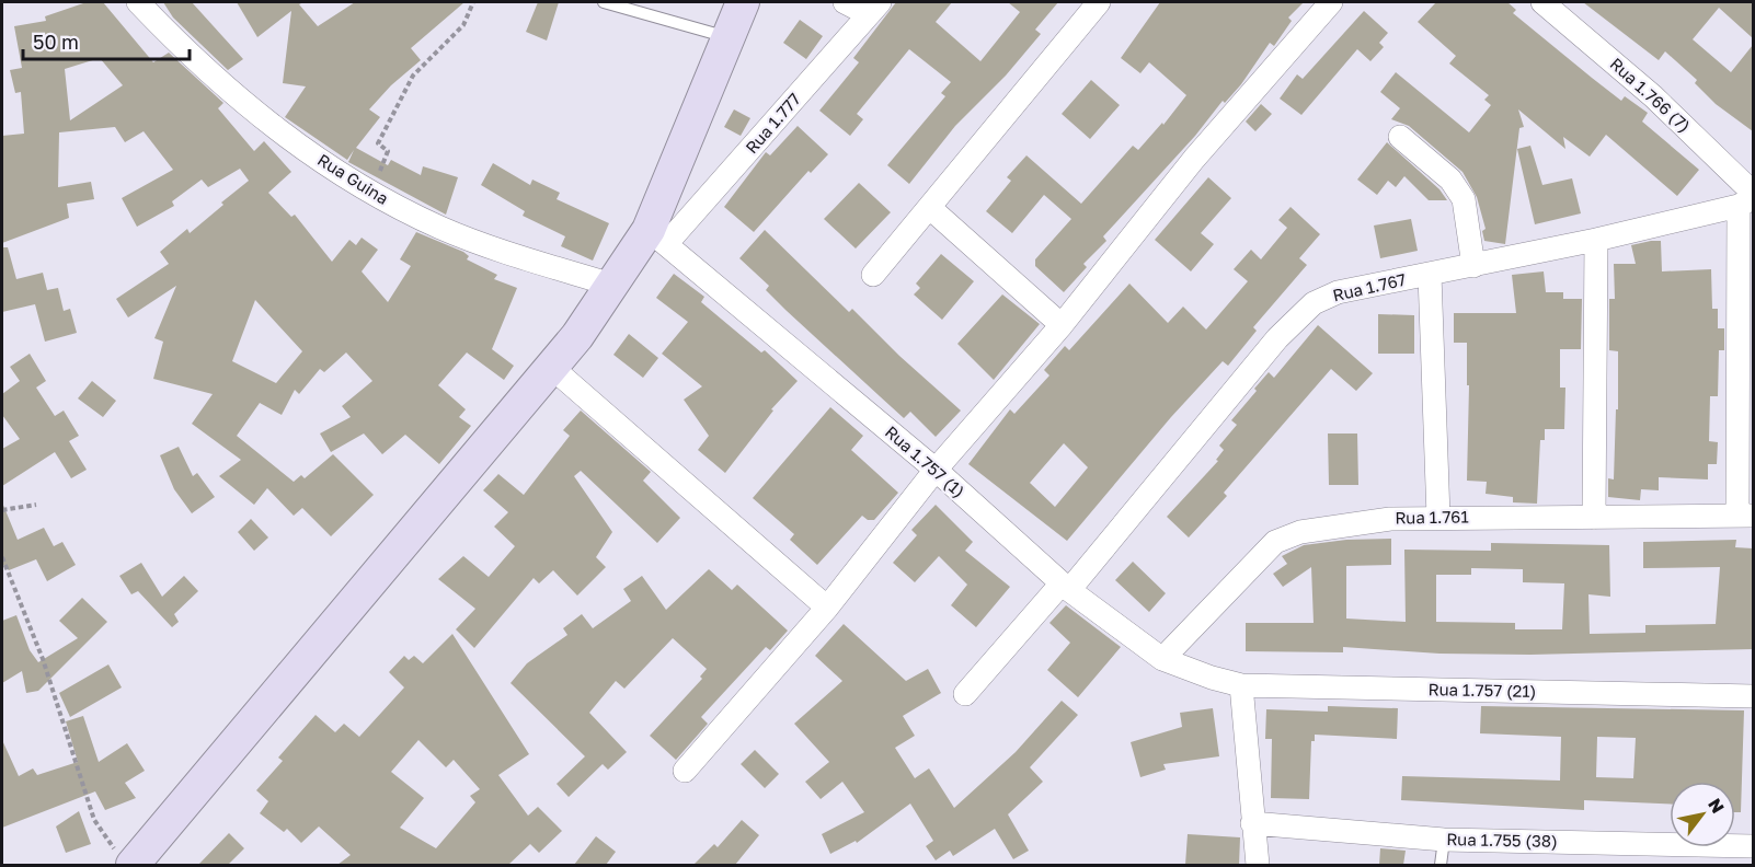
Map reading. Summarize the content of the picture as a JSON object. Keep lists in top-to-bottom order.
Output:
{
  "streets": {
    "street": [
      "Rua 1.766 (7)",
      "Rua 1.777",
      "Rua Guina",
      "Rua 1.767",
      "Rua 1.757 (1)",
      "Rua 1.761",
      "Rua 1.757 (21)",
      "Rua 1.755 (38)"
    ]
  },
  "crossings": [
    ["Rua 1.766 (7)", "Rua 1.767"],
    ["Rua 1.777", "Rua 1.757 (1)"],
    ["Rua 1.767", "Rua 1.757 (1)"],
    ["Rua 1.757 (1)", "Rua 1.761"],
    ["Rua 1.757 (1)", "Rua 1.757 (21)"]
  ],
  "scale_bar": "50 m",
  "north": "top right"
}
